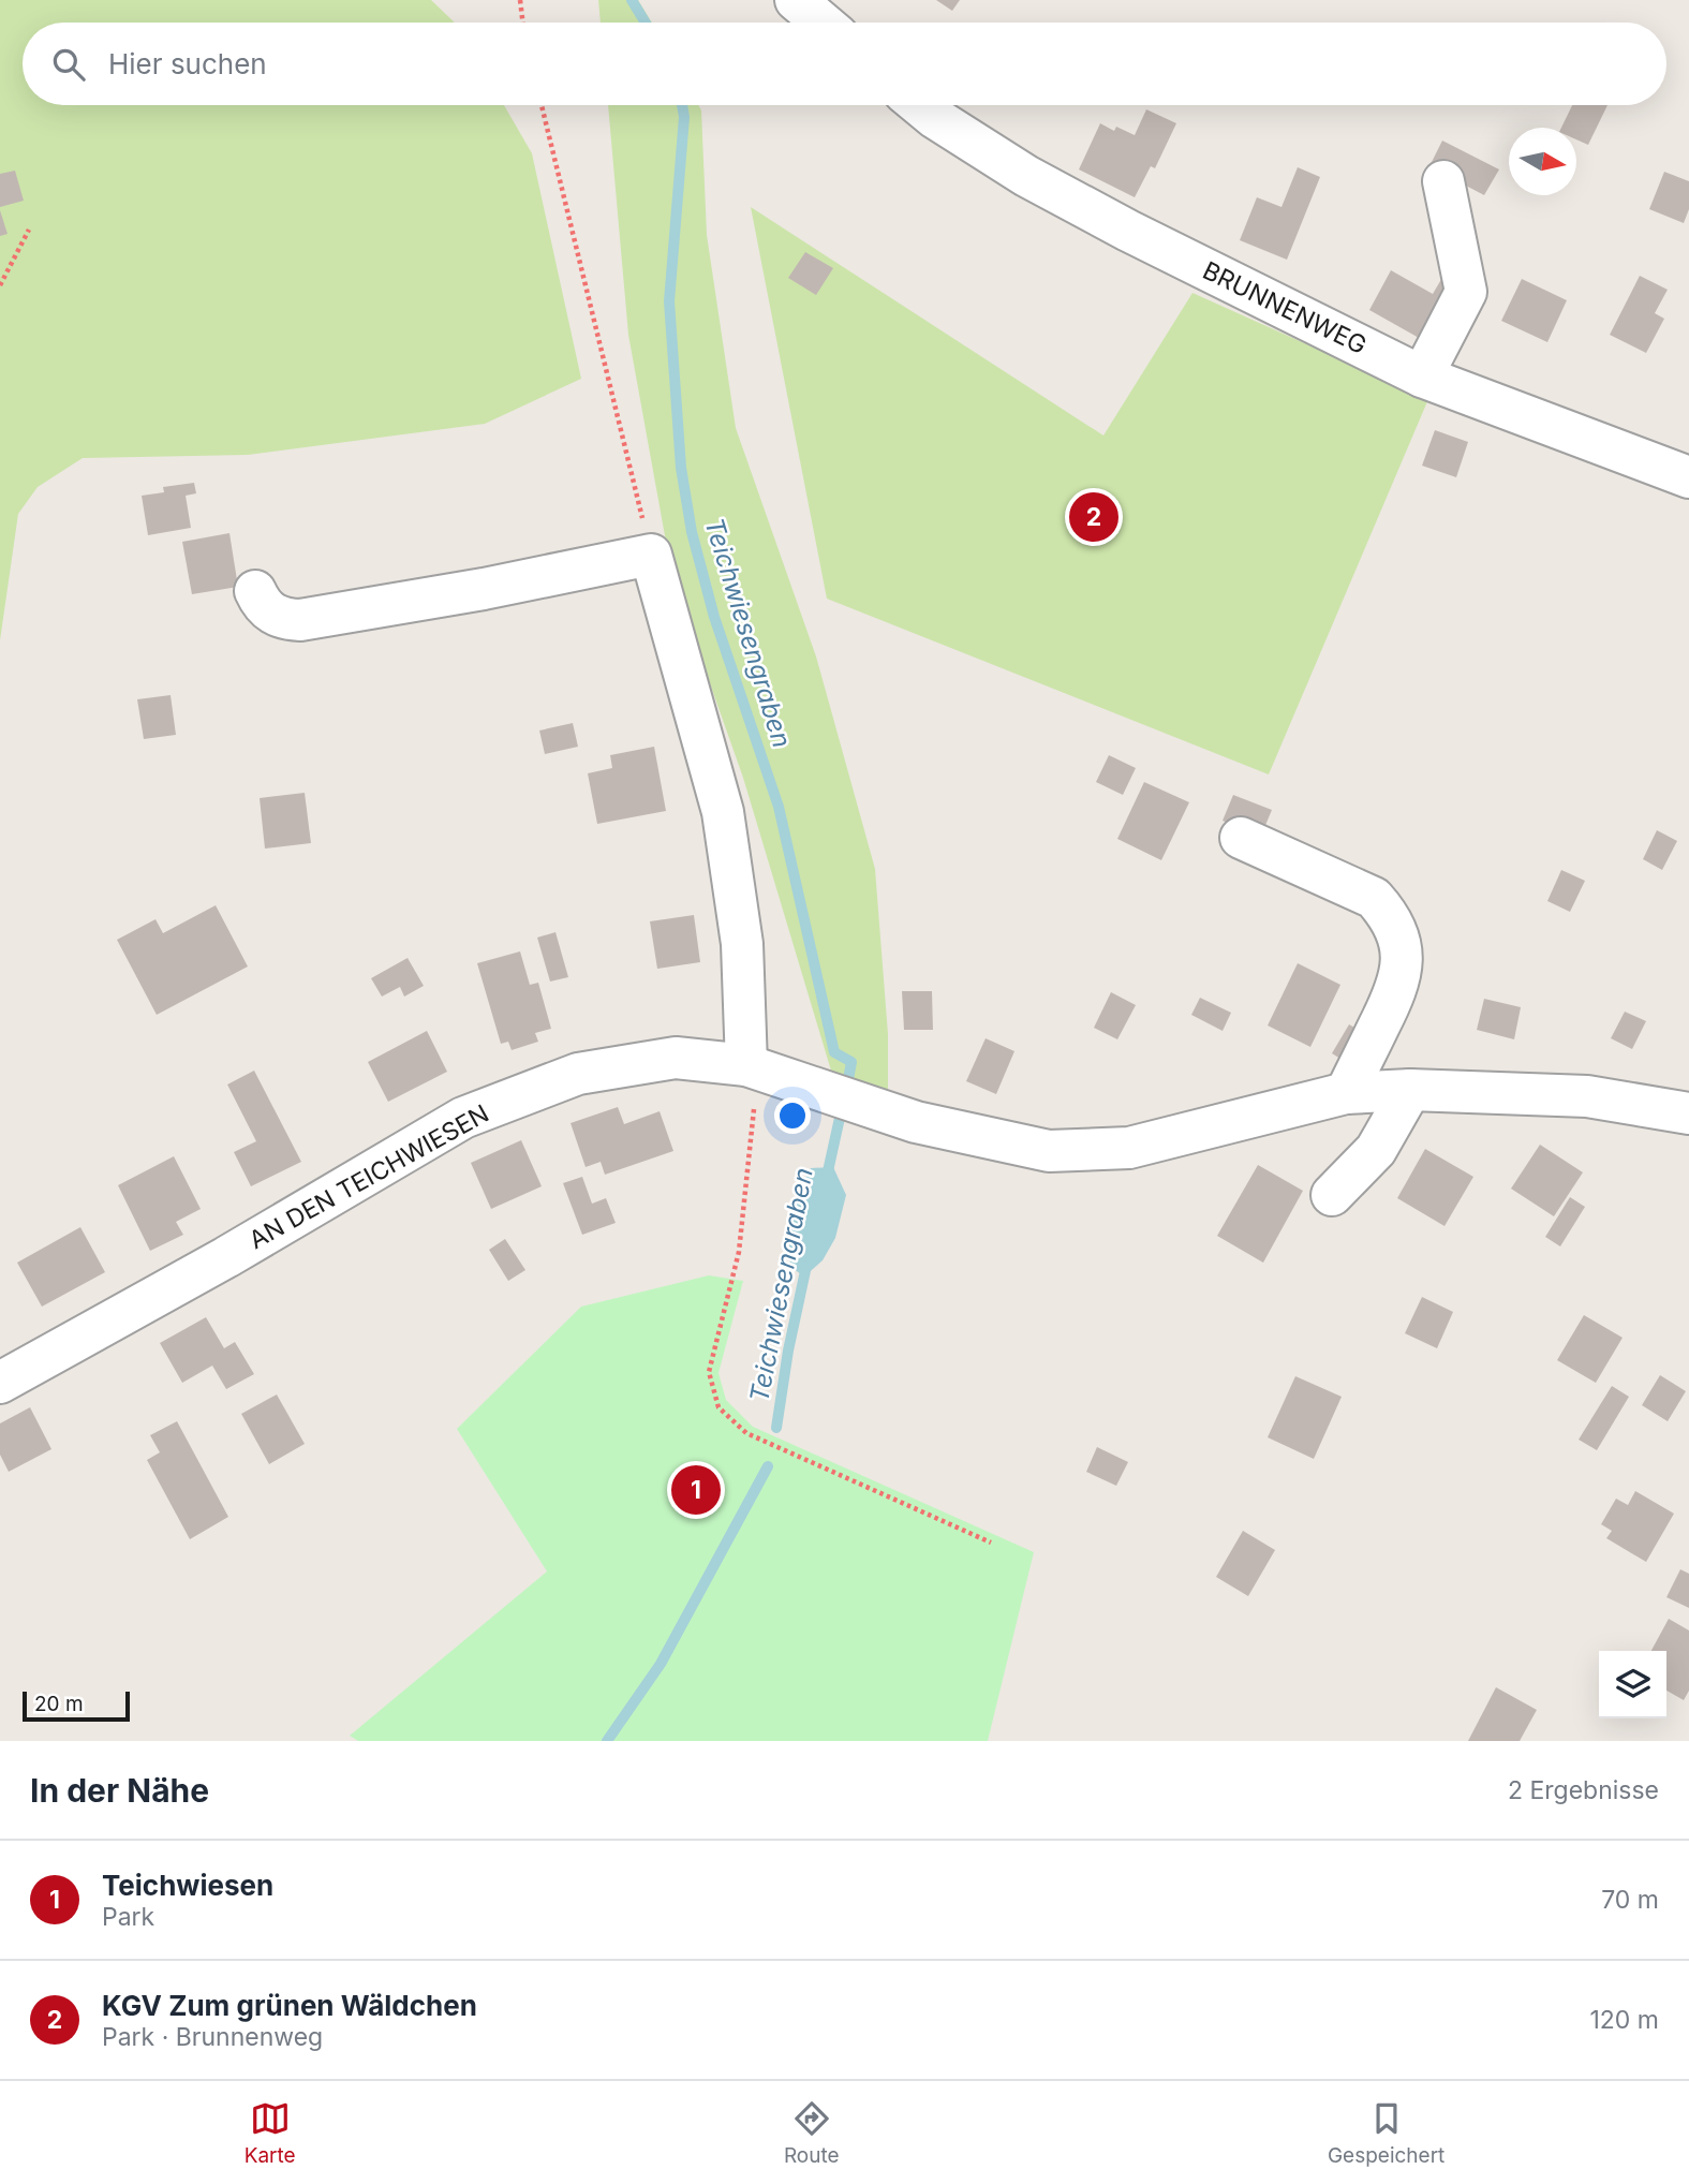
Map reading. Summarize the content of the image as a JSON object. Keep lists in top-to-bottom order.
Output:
{
  "streets": {
    "street": ["BRUNNENWEG", "AN DEN TEICHWIESEN"]
  },
  "water": ["Teichwiesengraben"],
  "scale_bar": "20 m",
  "north": "right",
  "page": {
    "search": "Hier suchen",
    "pins": ["2", "1"],
    "scale": "20 m",
    "heading": ["In der Nähe", "2 Ergebnisse"],
    "list": [
      {
        "mark": "1",
        "name": "Teichwiesen",
        "note": "Park",
        "value": "70 m"
      },
      {
        "mark": "2",
        "name": "KGV Zum grünen Wäldchen",
        "note": "Park · Brunnenweg",
        "value": "120 m"
      }
    ],
    "nav": ["Karte", "Route", "Gespeichert"]
  }
}
